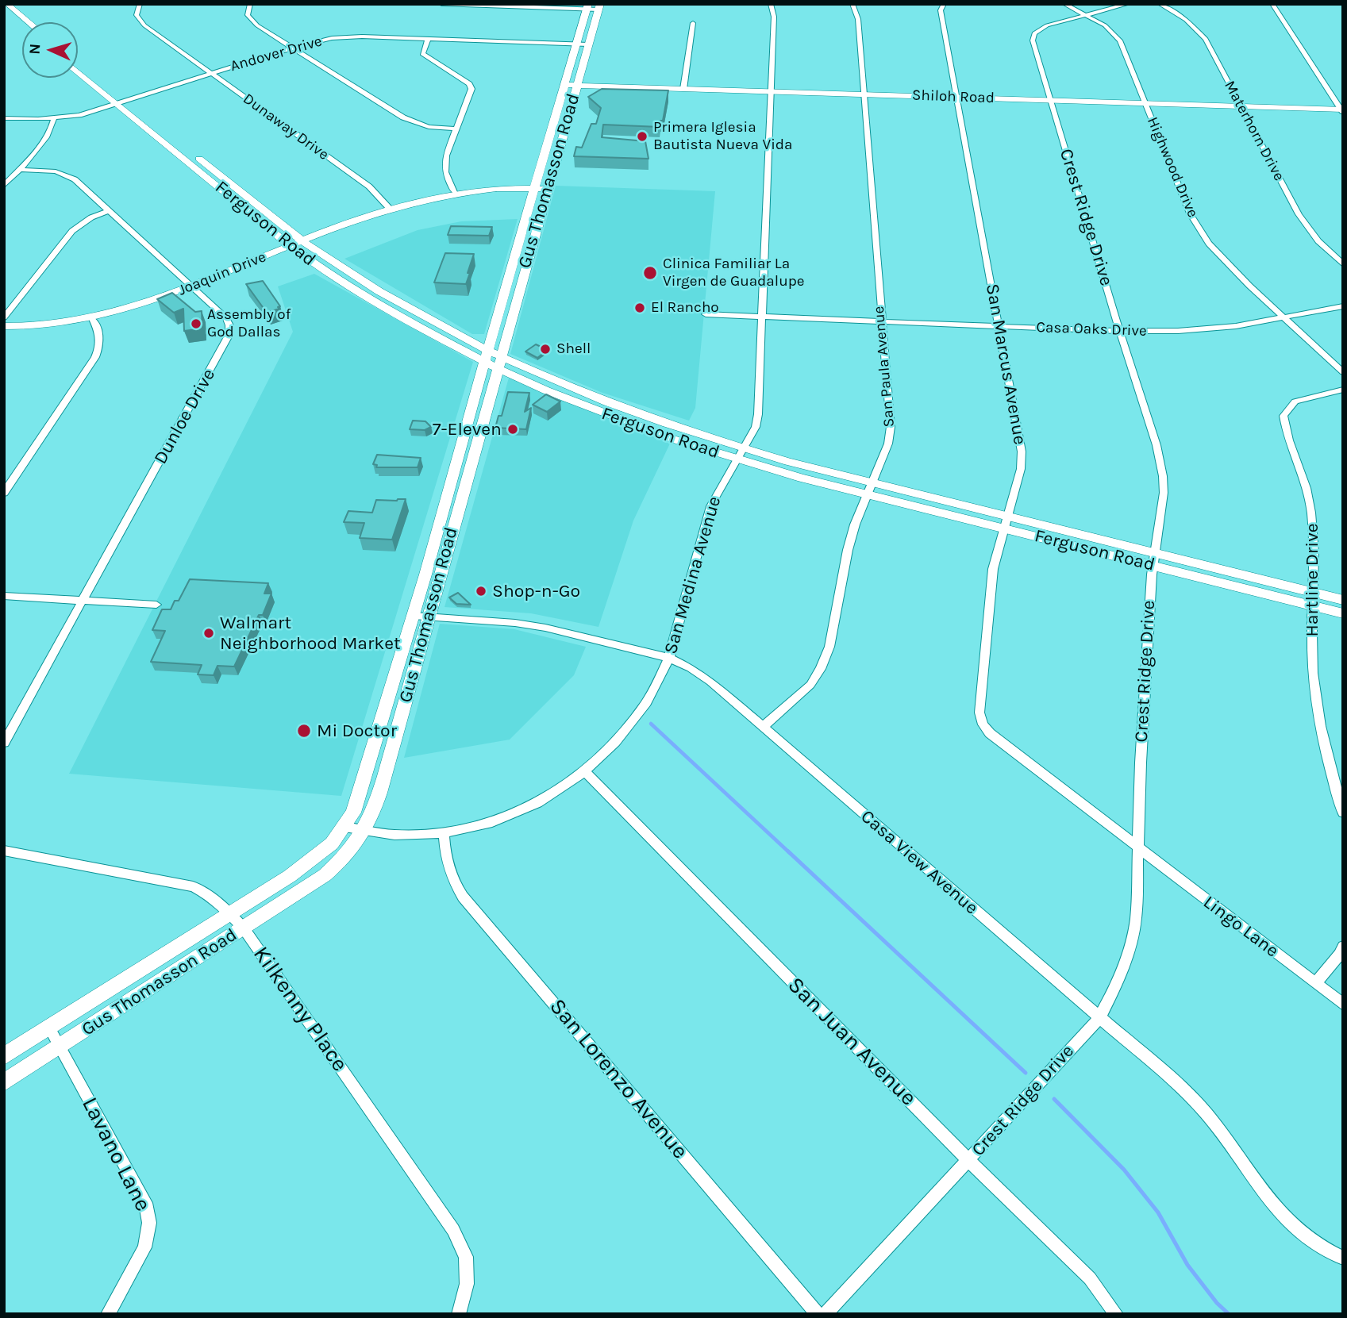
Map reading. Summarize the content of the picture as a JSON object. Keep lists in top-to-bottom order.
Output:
{
  "streets": {
    "main road": [
      "Shiloh Road",
      "Gus Thomasson Road",
      "Ferguson Road",
      "Joaquin Drive"
    ],
    "street": [
      "Andover Drive",
      "Dunaway Drive",
      "Materhorn Drive",
      "Highwood Drive",
      "Crest Ridge Drive",
      "Casa Oaks Drive",
      "San Marcus Avenue",
      "San Paula Avenue",
      "Dunloe Drive",
      "San Medina Avenue",
      "Hartline Drive",
      "Casa View Avenue",
      "Lingo Lane",
      "Kilkenny Place",
      "San Juan Avenue",
      "San Lorenzo Avenue",
      "Lavano Lane"
    ]
  },
  "crossings": [
    ["Andover Drive", "Dunaway Drive"],
    ["Andover Drive", "Gus Thomasson Road"],
    ["Andover Drive", "Ferguson Road"],
    ["Shiloh Road", "Materhorn Drive"],
    ["Shiloh Road", "Highwood Drive"],
    ["Shiloh Road", "Gus Thomasson Road"],
    ["Shiloh Road", "Crest Ridge Drive"],
    ["Shiloh Road", "San Marcus Avenue"],
    ["Shiloh Road", "San Paula Avenue"],
    ["Shiloh Road", "San Medina Avenue"],
    ["Dunaway Drive", "Joaquin Drive"],
    ["Highwood Drive", "Crest Ridge Drive"],
    ["Highwood Drive", "Casa Oaks Drive"],
    ["Gus Thomasson Road", "Ferguson Road"],
    ["Gus Thomasson Road", "Joaquin Drive"],
    ["Gus Thomasson Road", "San Medina Avenue"],
    ["Gus Thomasson Road", "Casa View Avenue"],
    ["Gus Thomasson Road", "Kilkenny Place"],
    ["Gus Thomasson Road", "Lavano Lane"],
    ["Crest Ridge Drive", "Ferguson Road"],
    ["Crest Ridge Drive", "Casa Oaks Drive"],
    ["Crest Ridge Drive", "San Marcus Avenue"],
    ["Crest Ridge Drive", "Casa View Avenue"],
    ["Crest Ridge Drive", "Lingo Lane"],
    ["Crest Ridge Drive", "San Juan Avenue"],
    ["Ferguson Road", "Joaquin Drive"],
    ["Ferguson Road", "San Marcus Avenue"],
    ["Ferguson Road", "San Paula Avenue"],
    ["Ferguson Road", "San Medina Avenue"],
    ["Ferguson Road", "Hartline Drive"],
    ["Joaquin Drive", "Dunloe Drive"],
    ["Casa Oaks Drive", "San Marcus Avenue"],
    ["Casa Oaks Drive", "San Paula Avenue"],
    ["Casa Oaks Drive", "San Medina Avenue"],
    ["San Marcus Avenue", "Lingo Lane"],
    ["San Paula Avenue", "Casa View Avenue"],
    ["San Medina Avenue", "Casa View Avenue"],
    ["San Medina Avenue", "San Juan Avenue"],
    ["San Medina Avenue", "San Lorenzo Avenue"]
  ],
  "places": [
    "Primera Iglesia Bautista Nueva Vida",
    "Clinica Familiar La Virgen de Guadalupe",
    "El Rancho",
    "Assembly of God Dallas",
    "Shell",
    "7-Eleven",
    "Shop-n-Go",
    "Walmart Neighborhood Market",
    "Mi Doctor"
  ],
  "north": "left"
}
